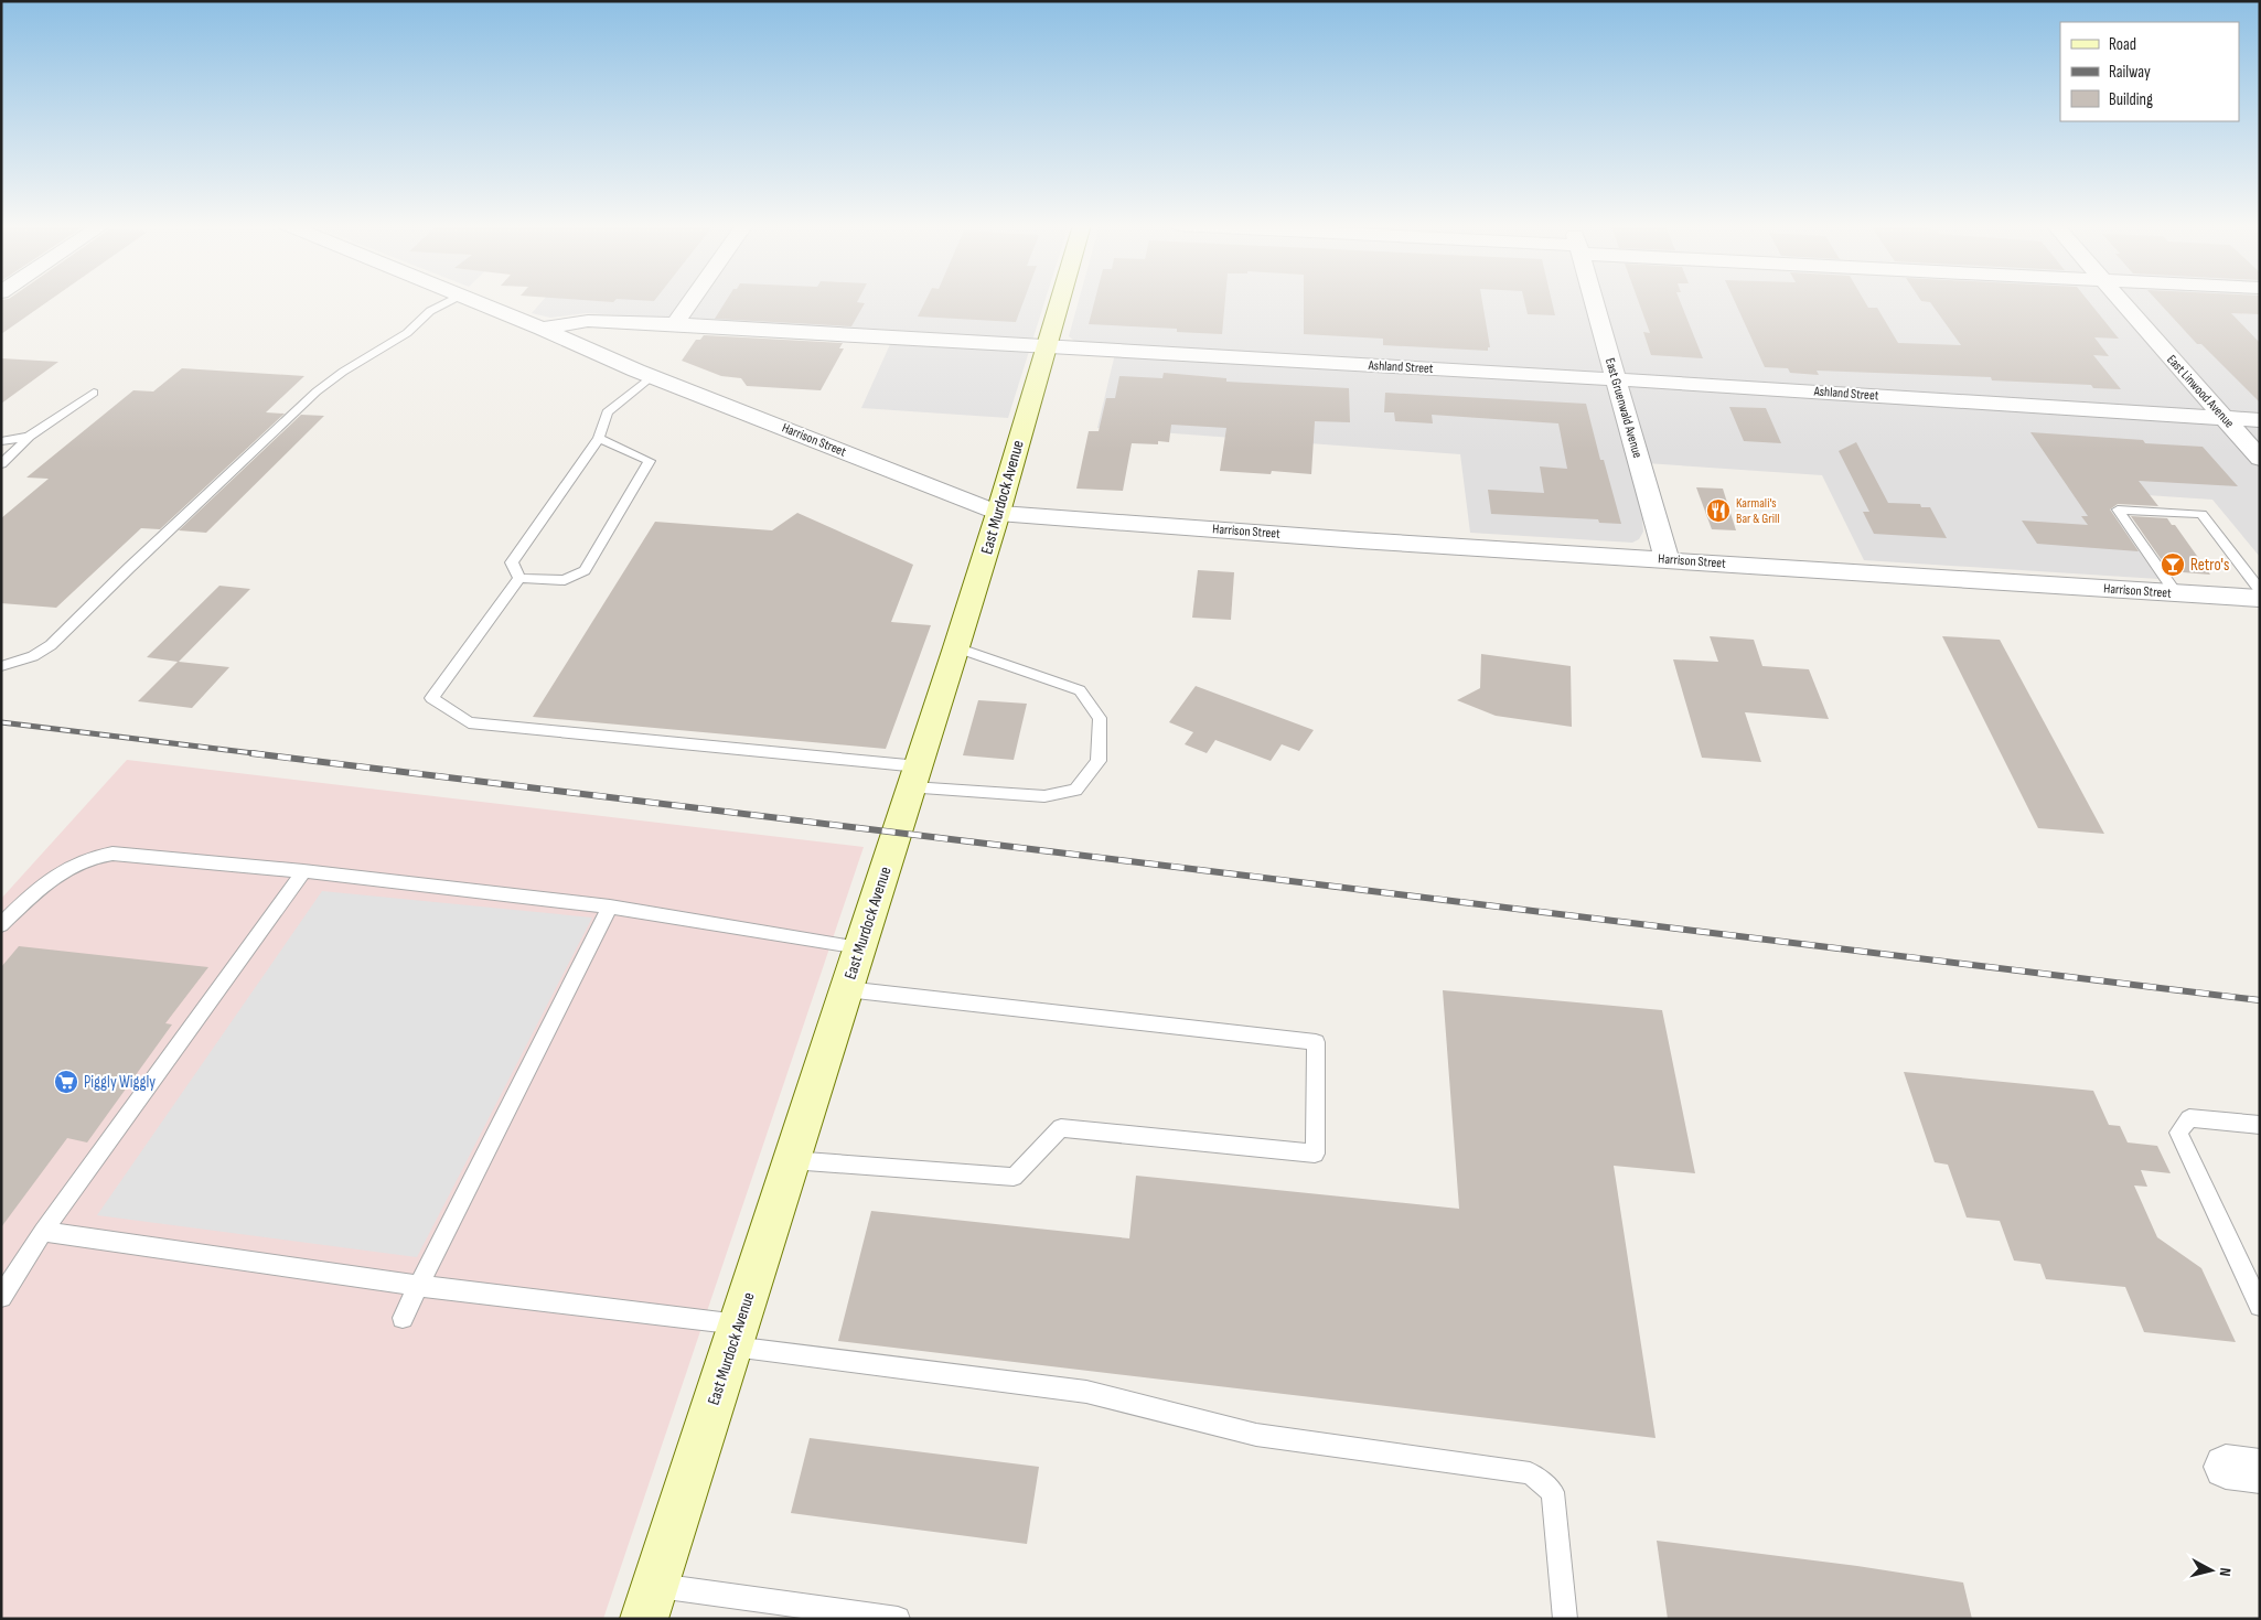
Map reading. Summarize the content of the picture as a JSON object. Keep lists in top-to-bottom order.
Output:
{
  "streets": {
    "main road": ["East Murdock Avenue"],
    "street": [
      "Ashland Street",
      "East Linwood Avenue",
      "East Gruenwald Avenue",
      "Harrison Street"
    ]
  },
  "crossings": [
    ["Ashland Street", "East Linwood Avenue"],
    ["Ashland Street", "East Gruenwald Avenue"],
    ["Ashland Street", "Harrison Street"],
    ["Ashland Street", "East Murdock Avenue"],
    ["East Gruenwald Avenue", "Harrison Street"],
    ["Harrison Street", "East Murdock Avenue"]
  ],
  "places": {
    "restaurant": ["Karmali's Bar & Grill"],
    "bar": ["Retro's"],
    "supermarket": ["Piggly Wiggly"]
  },
  "legend": ["Road", "Railway", "Building"],
  "north": "right"
}
